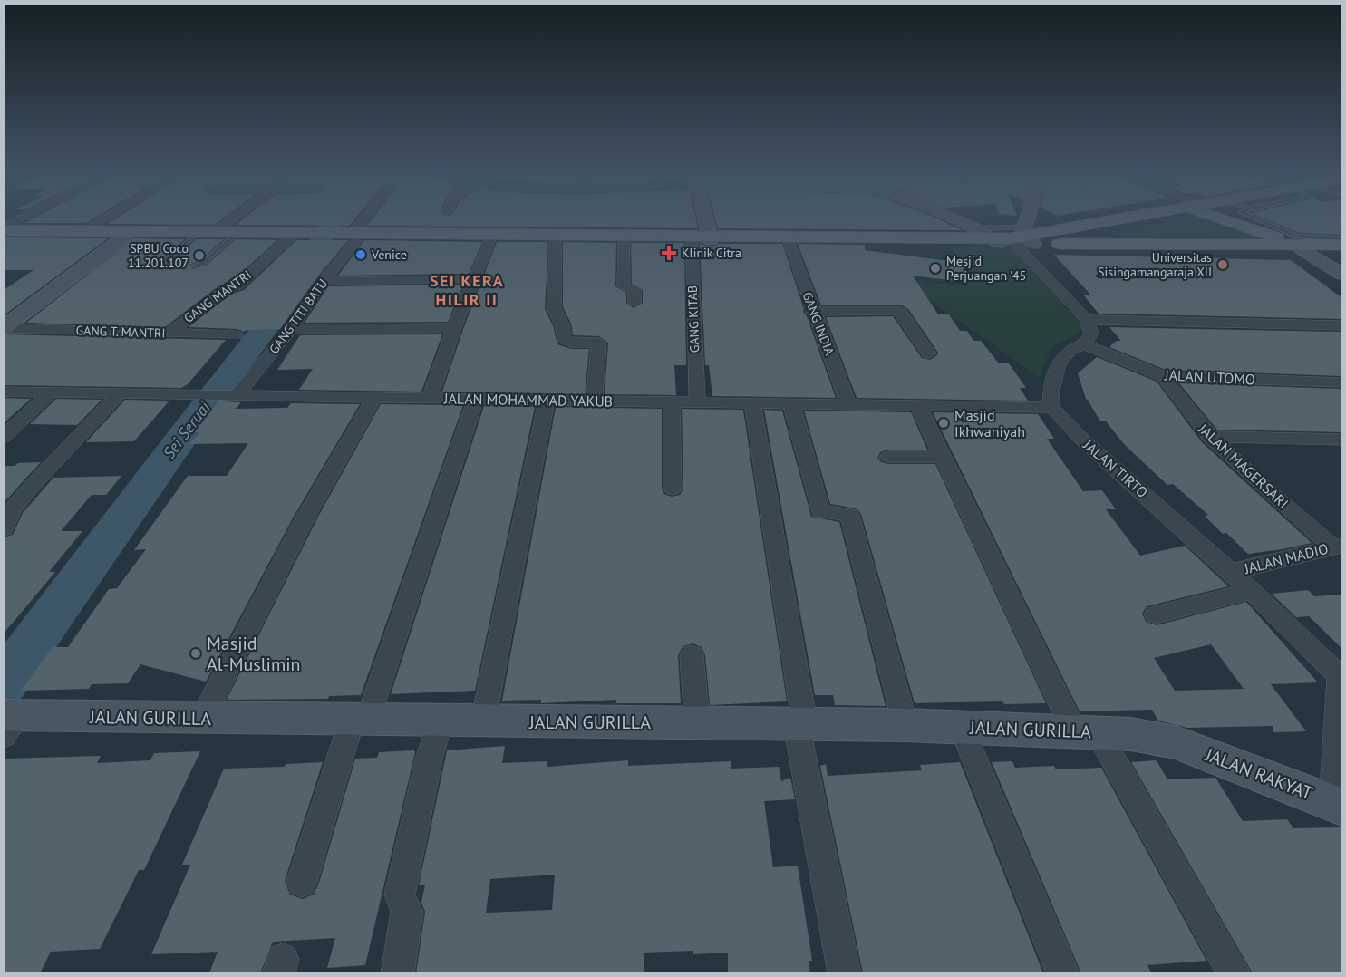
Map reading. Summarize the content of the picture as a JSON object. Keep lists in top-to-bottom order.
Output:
{
  "streets": {
    "street": [
      "GANG MANTRI",
      "GANG TITI BATU",
      "GANG KITAB",
      "GANG INDIA",
      "GANG T. MANTRI",
      "JALAN UTOMO",
      "JALAN MOHAMMAD YAKUB",
      "JALAN MAGERSARI",
      "JALAN TIRTO",
      "JALAN MADIO",
      "JALAN GURILLA",
      "JALAN RAKYAT"
    ]
  },
  "crossings": [
    ["GANG MANTRI", "GANG T. MANTRI"],
    ["GANG TITI BATU", "JALAN MOHAMMAD YAKUB"],
    ["GANG KITAB", "JALAN MOHAMMAD YAKUB"],
    ["GANG INDIA", "JALAN MOHAMMAD YAKUB"],
    ["JALAN UTOMO", "JALAN MAGERSARI"],
    ["JALAN MOHAMMAD YAKUB", "JALAN TIRTO"],
    ["JALAN MAGERSARI", "JALAN MADIO"],
    ["JALAN TIRTO", "JALAN MADIO"],
    ["JALAN GURILLA", "JALAN RAKYAT"]
  ],
  "districts": ["SEI KERA HILIR II"],
  "water": ["Sei Seruai"],
  "places": {
    "health": ["Klinik Citra"],
    "other": [
      "Venice",
      "SPBU Coco 11.201.107",
      "Universitas Sisingamangaraja XII",
      "Mesjid Perjuangan '45",
      "Masjid Ikhwaniyah",
      "Masjid Al-Muslimin"
    ]
  }
}
